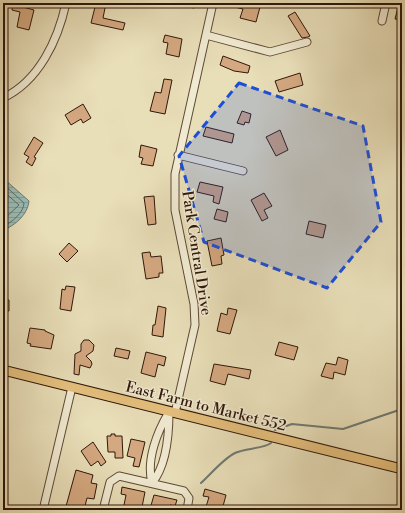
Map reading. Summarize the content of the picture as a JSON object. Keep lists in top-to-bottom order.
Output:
{
  "streets": {
    "main road": ["East Farm to Market 552"],
    "street": ["Park Central Drive"]
  },
  "crossings": [
    ["Park Central Drive", "East Farm to Market 552"]
  ]
}
